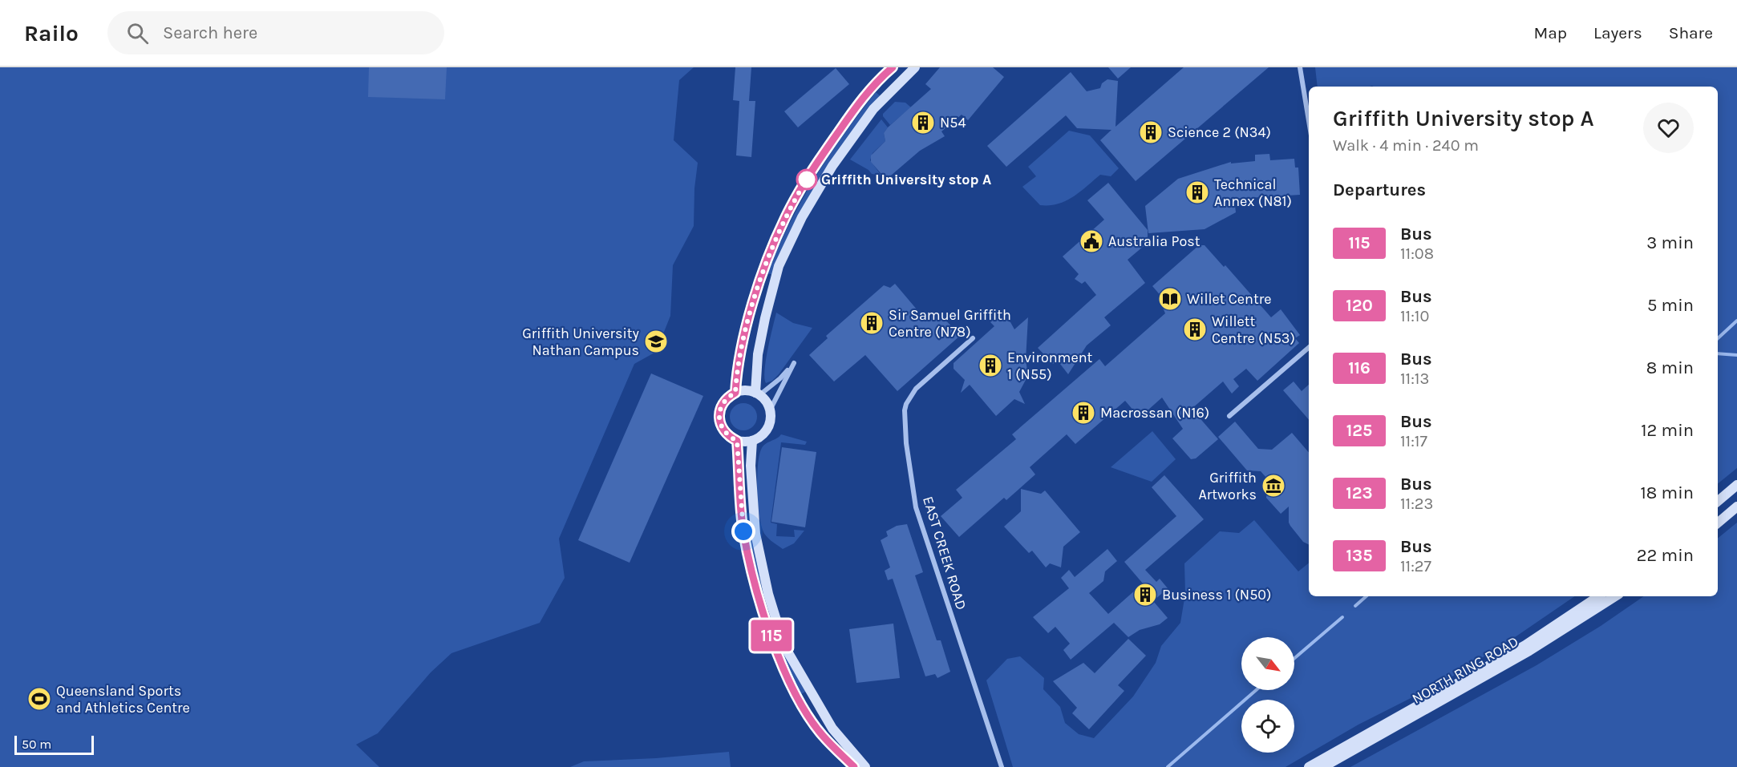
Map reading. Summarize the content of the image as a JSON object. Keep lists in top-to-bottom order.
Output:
{
  "streets": {
    "street": ["EAST CREEK ROAD", "NORTH RING ROAD"]
  },
  "places": {
    "building": [
      "N54",
      "Science 2 (N34)",
      "Technical Annex (N81)",
      "Sir Samuel Griffith Centre (N78)",
      "Willett Centre (N53)",
      "Environment 1 (N55)",
      "Macrossan (N16)",
      "Business 1 (N50)"
    ],
    "other": ["Griffith University stop A"],
    "public building": ["Australia Post"],
    "library": ["Willet Centre"],
    "school or university": ["Griffith University Nathan Campus"],
    "museum": ["Griffith Artworks"],
    "sports": ["Queensland Sports and Athletics Centre"]
  },
  "lines": ["bus line 115"],
  "scale_bar": "50 m",
  "north": "bottom right",
  "page": {
    "header": "Railo",
    "search": "Search here",
    "nav": ["Map", "Layers", "Share"],
    "on_map": "115",
    "heading": [
      ["Griffith University stop A", "Walk · 4 min · 240 m"],
      "Departures"
    ],
    "list": [
      {
        "mark": "115",
        "name": "Bus",
        "note": "11:08",
        "value": "3 min"
      },
      {
        "mark": "120",
        "name": "Bus",
        "note": "11:10",
        "value": "5 min"
      },
      {
        "mark": "116",
        "name": "Bus",
        "note": "11:13",
        "value": "8 min"
      },
      {
        "mark": "125",
        "name": "Bus",
        "note": "11:17",
        "value": "12 min"
      },
      {
        "mark": "123",
        "name": "Bus",
        "note": "11:23",
        "value": "18 min"
      },
      {
        "mark": "135",
        "name": "Bus",
        "note": "11:27",
        "value": "22 min"
      }
    ],
    "scale": "50 m"
  }
}
